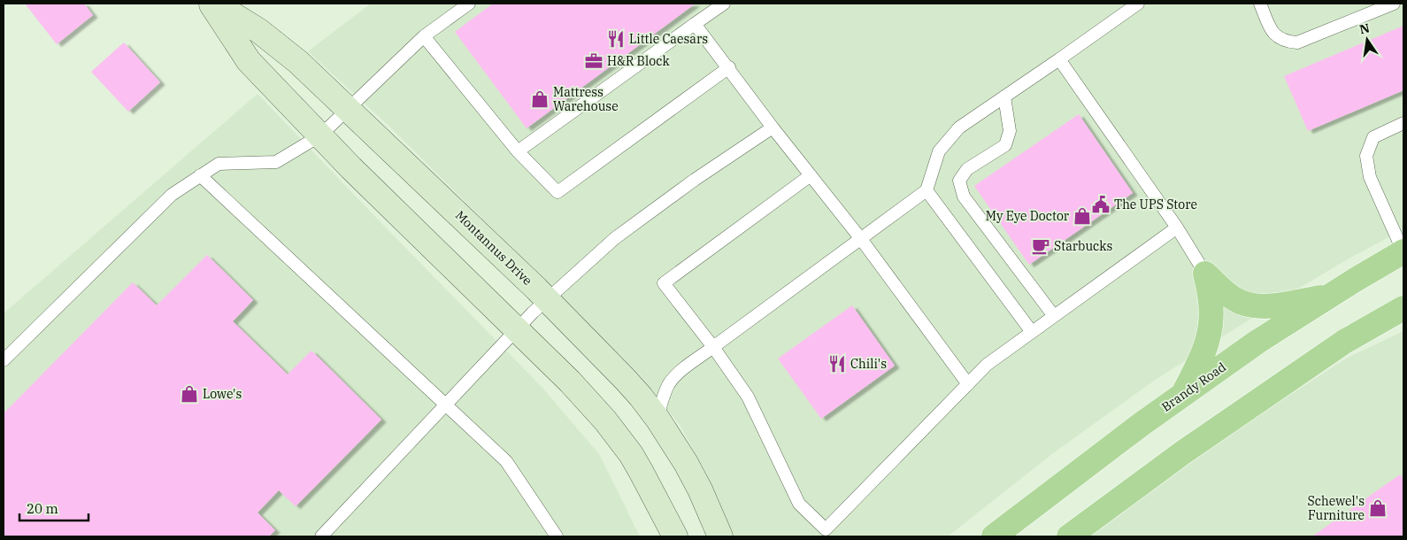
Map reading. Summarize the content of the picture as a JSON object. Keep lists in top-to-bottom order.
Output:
{
  "streets": {
    "main road": ["Brandy Road"],
    "street": ["Montannus Drive"]
  },
  "places": {
    "restaurant": ["Little Caesars", "Chili's"],
    "office": ["H&R Block"],
    "shop": [
      "Mattress Warehouse",
      "My Eye Doctor",
      "Lowe's",
      "Schewel's Furniture"
    ],
    "public building": ["The UPS Store"],
    "cafe": ["Starbucks"]
  },
  "scale_bar": "20 m",
  "north": "top"
}
